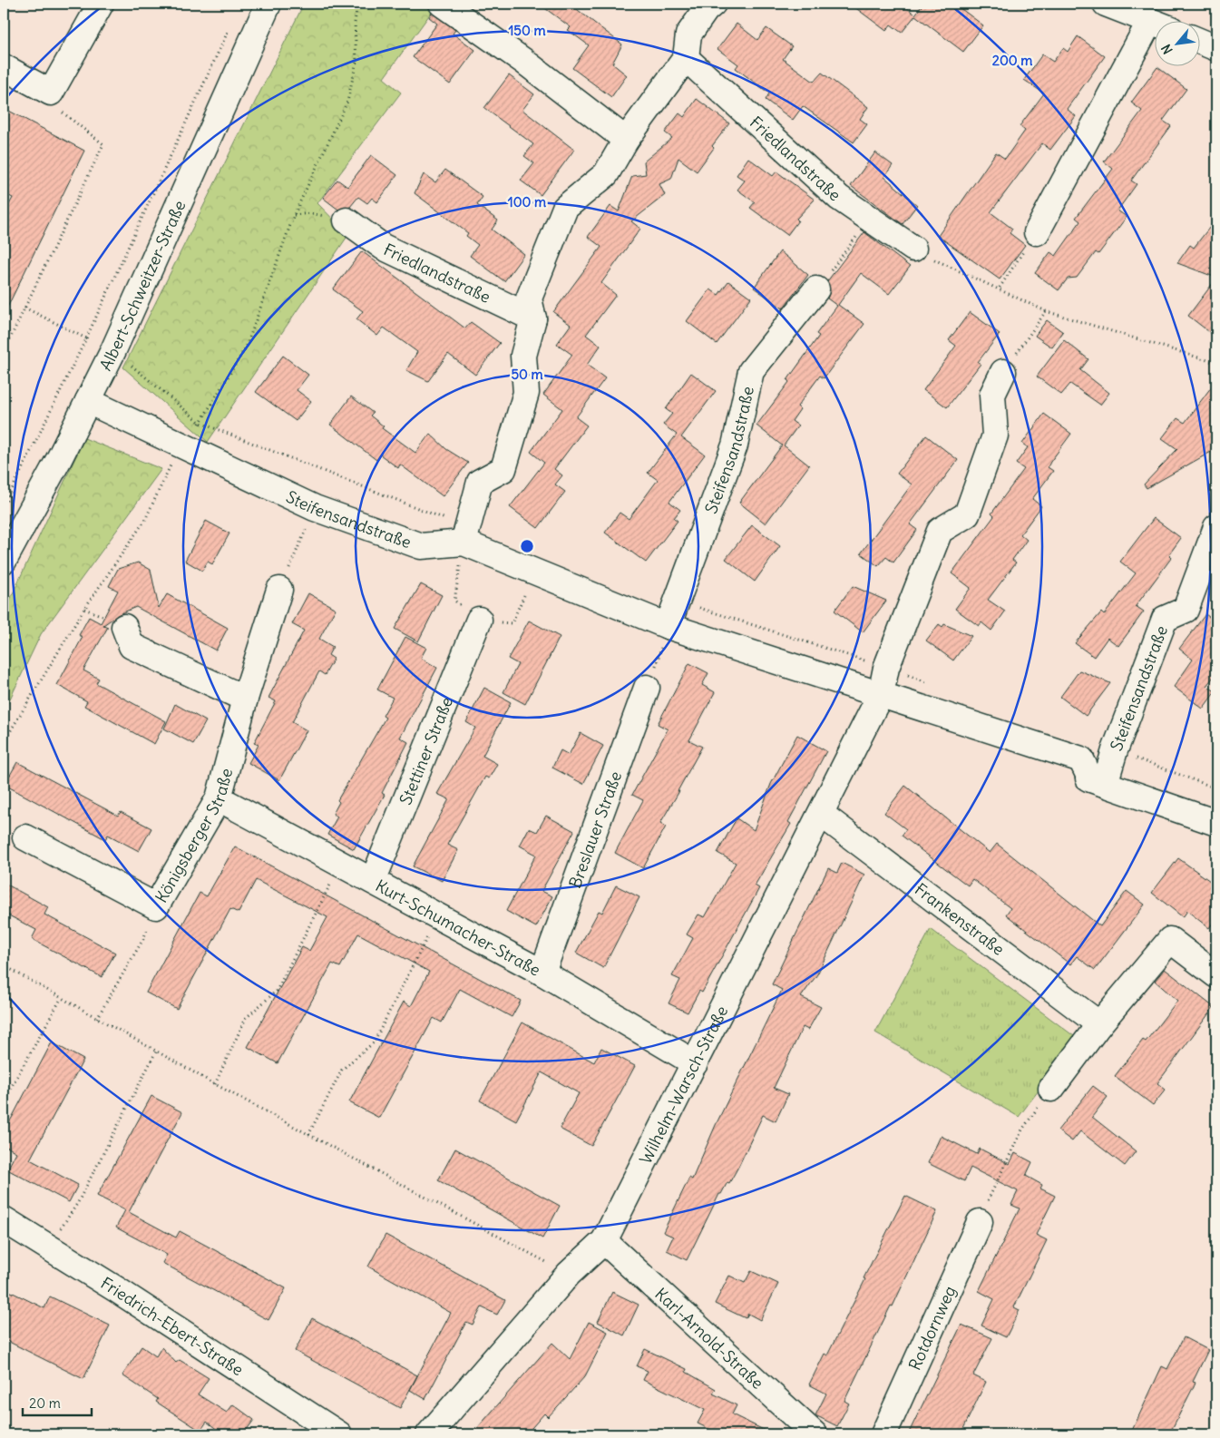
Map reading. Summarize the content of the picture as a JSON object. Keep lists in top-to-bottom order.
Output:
{
  "streets": {
    "street": [
      "Friedlandstraße",
      "Albert-Schweitzer-Straße",
      "Steifensandstraße",
      "Stettiner Straße",
      "Breslauer Straße",
      "Königsberger Straße",
      "Frankenstraße",
      "Kurt-Schumacher-Straße",
      "Wilhelm-Warsch-Straße",
      "Friedrich-Ebert-Straße",
      "Rotdornweg",
      "Karl-Arnold-Straße"
    ]
  },
  "crossings": [
    ["Albert-Schweitzer-Straße", "Steifensandstraße"],
    ["Steifensandstraße", "Wilhelm-Warsch-Straße"],
    ["Stettiner Straße", "Kurt-Schumacher-Straße"],
    ["Breslauer Straße", "Kurt-Schumacher-Straße"],
    ["Königsberger Straße", "Kurt-Schumacher-Straße"],
    ["Frankenstraße", "Wilhelm-Warsch-Straße"],
    ["Kurt-Schumacher-Straße", "Wilhelm-Warsch-Straße"],
    ["Wilhelm-Warsch-Straße", "Karl-Arnold-Straße"]
  ],
  "scale_bar": "20 m",
  "north": "bottom left",
  "rings": [
    "150 m",
    "200 m",
    "100 m",
    "50 m"
  ]
}
